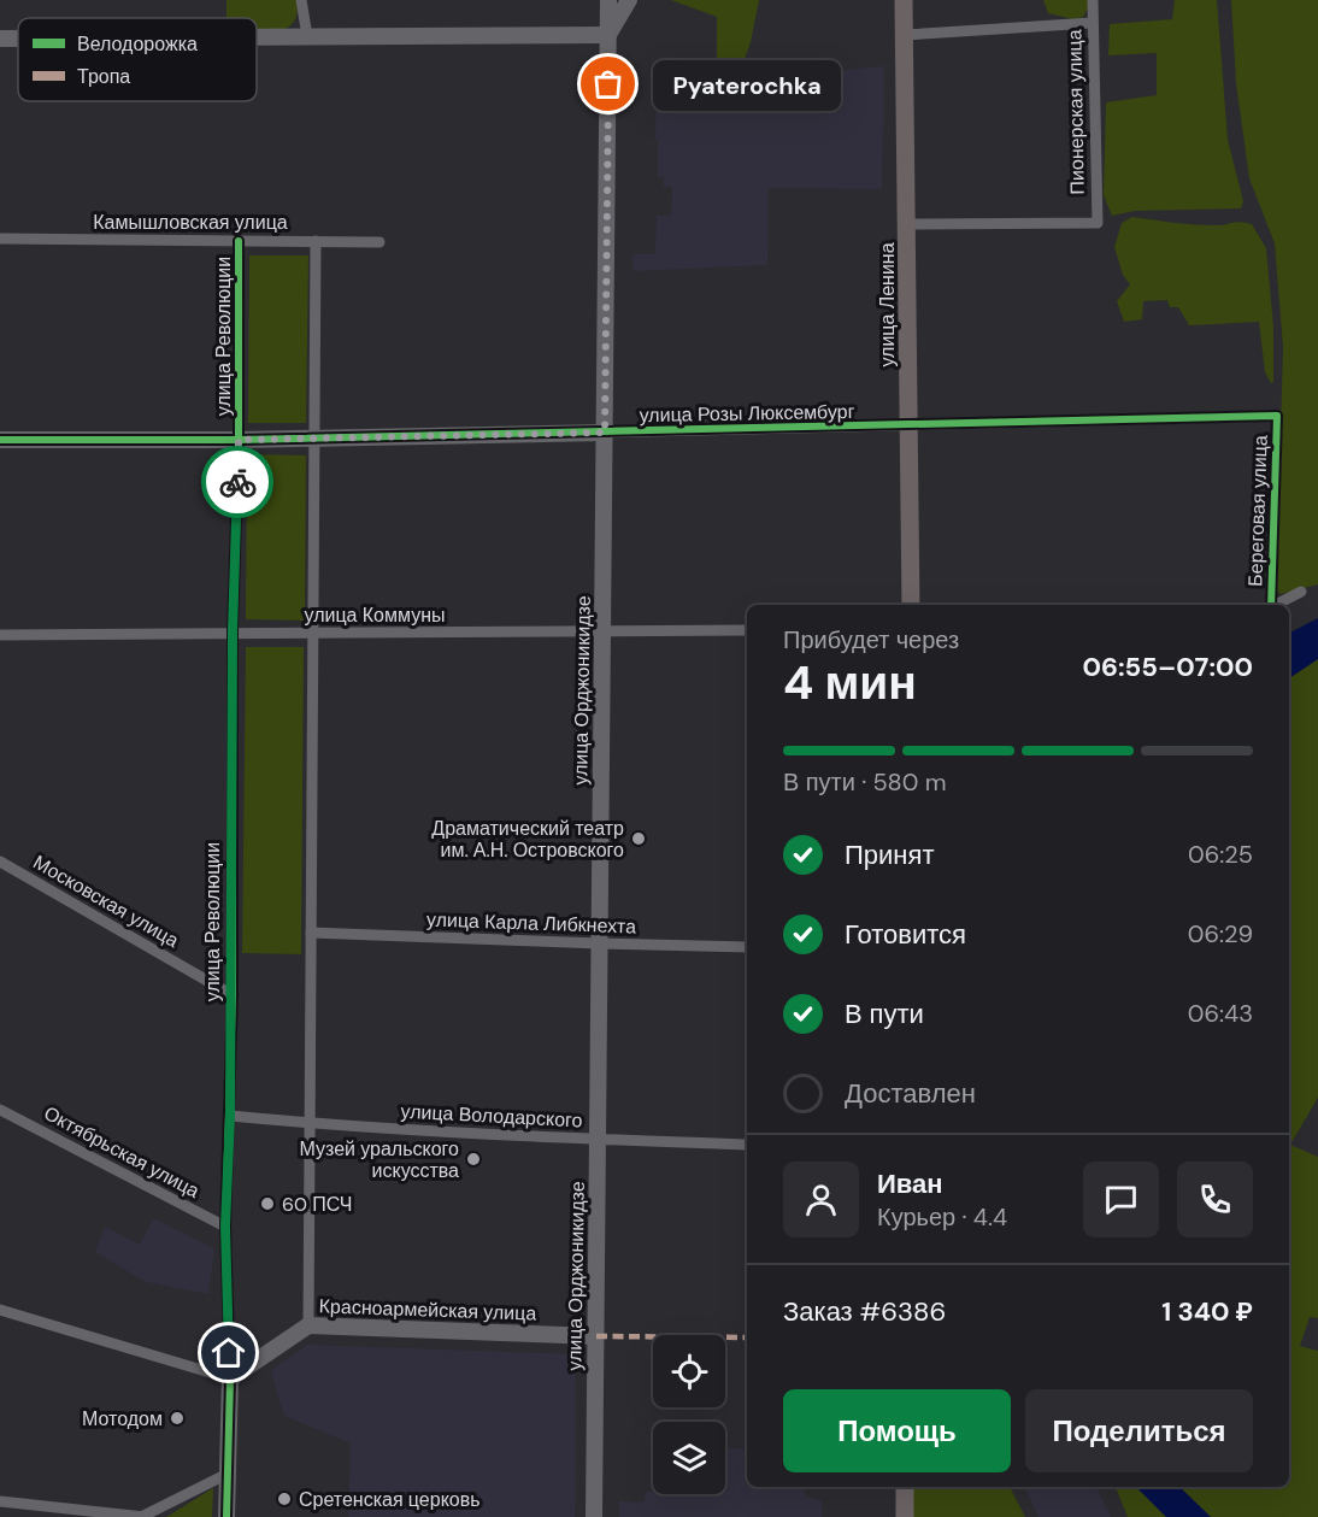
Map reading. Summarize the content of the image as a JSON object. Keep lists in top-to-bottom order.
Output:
{
  "streets": {
    "main road": ["улица Ленина"],
    "street": [
      "Пионерская улица",
      "Камышловская улица",
      "улица Революции",
      "улица Розы Люксембург",
      "Береговая улица",
      "улица Коммуны",
      "улица Орджоникидзе",
      "Московская улица",
      "улица Карла Либкнехта",
      "улица Володарского",
      "Октябрьская улица",
      "Красноармейская улица"
    ]
  },
  "crossings": [
    ["Пионерская улица", "улица Ленина"],
    ["Камышловская улица", "улица Революции"],
    ["улица Ленина", "улица Розы Люксембург"],
    ["улица Революции", "улица Розы Люксембург"],
    ["улица Революции", "улица Коммуны"],
    ["улица Революции", "Московская улица"],
    ["улица Революции", "улица Володарского"],
    ["улица Революции", "Октябрьская улица"],
    ["улица Революции", "Красноармейская улица"],
    ["улица Розы Люксембург", "Береговая улица"],
    ["улица Розы Люксембург", "улица Орджоникидзе"],
    ["улица Коммуны", "улица Орджоникидзе"],
    ["улица Орджоникидзе", "улица Карла Либкнехта"],
    ["улица Орджоникидзе", "улица Володарского"],
    ["улица Орджоникидзе", "Красноармейская улица"]
  ],
  "places": [
    "Pyaterochka",
    "Драматический театр им. А.Н. Островского",
    "Музей уральского искусства",
    "60 ПСЧ",
    "Мотодом",
    "Сретенская церковь"
  ],
  "legend": ["Велодорожка", "Тропа"],
  "page": {
    "bubble": "Pyaterochka",
    "heading": ["4 мин", "Прибудет через", "06:55–07:00"],
    "panel": [
      "Иван",
      "Курьер · 4.4",
      "Заказ #6386",
      "1 340 ₽"
    ],
    "bar": "В пути · 580 m",
    "list": [
      ["Принят", "06:25"],
      ["Готовится", "06:29"],
      ["В пути", "06:43"],
      "Доставлен"
    ],
    "buttons": ["Помощь", "Поделиться"]
  }
}
